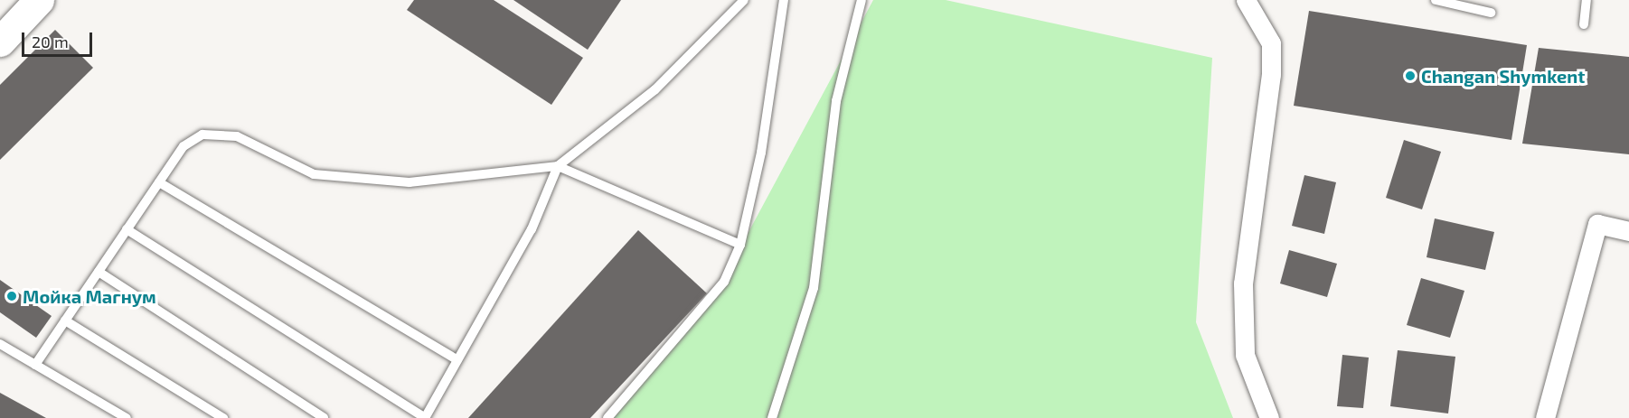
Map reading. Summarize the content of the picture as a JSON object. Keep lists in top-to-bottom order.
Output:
{
  "places": ["Changan Shymkent", "Мойка Магнум"],
  "scale_bar": "20 m"
}
